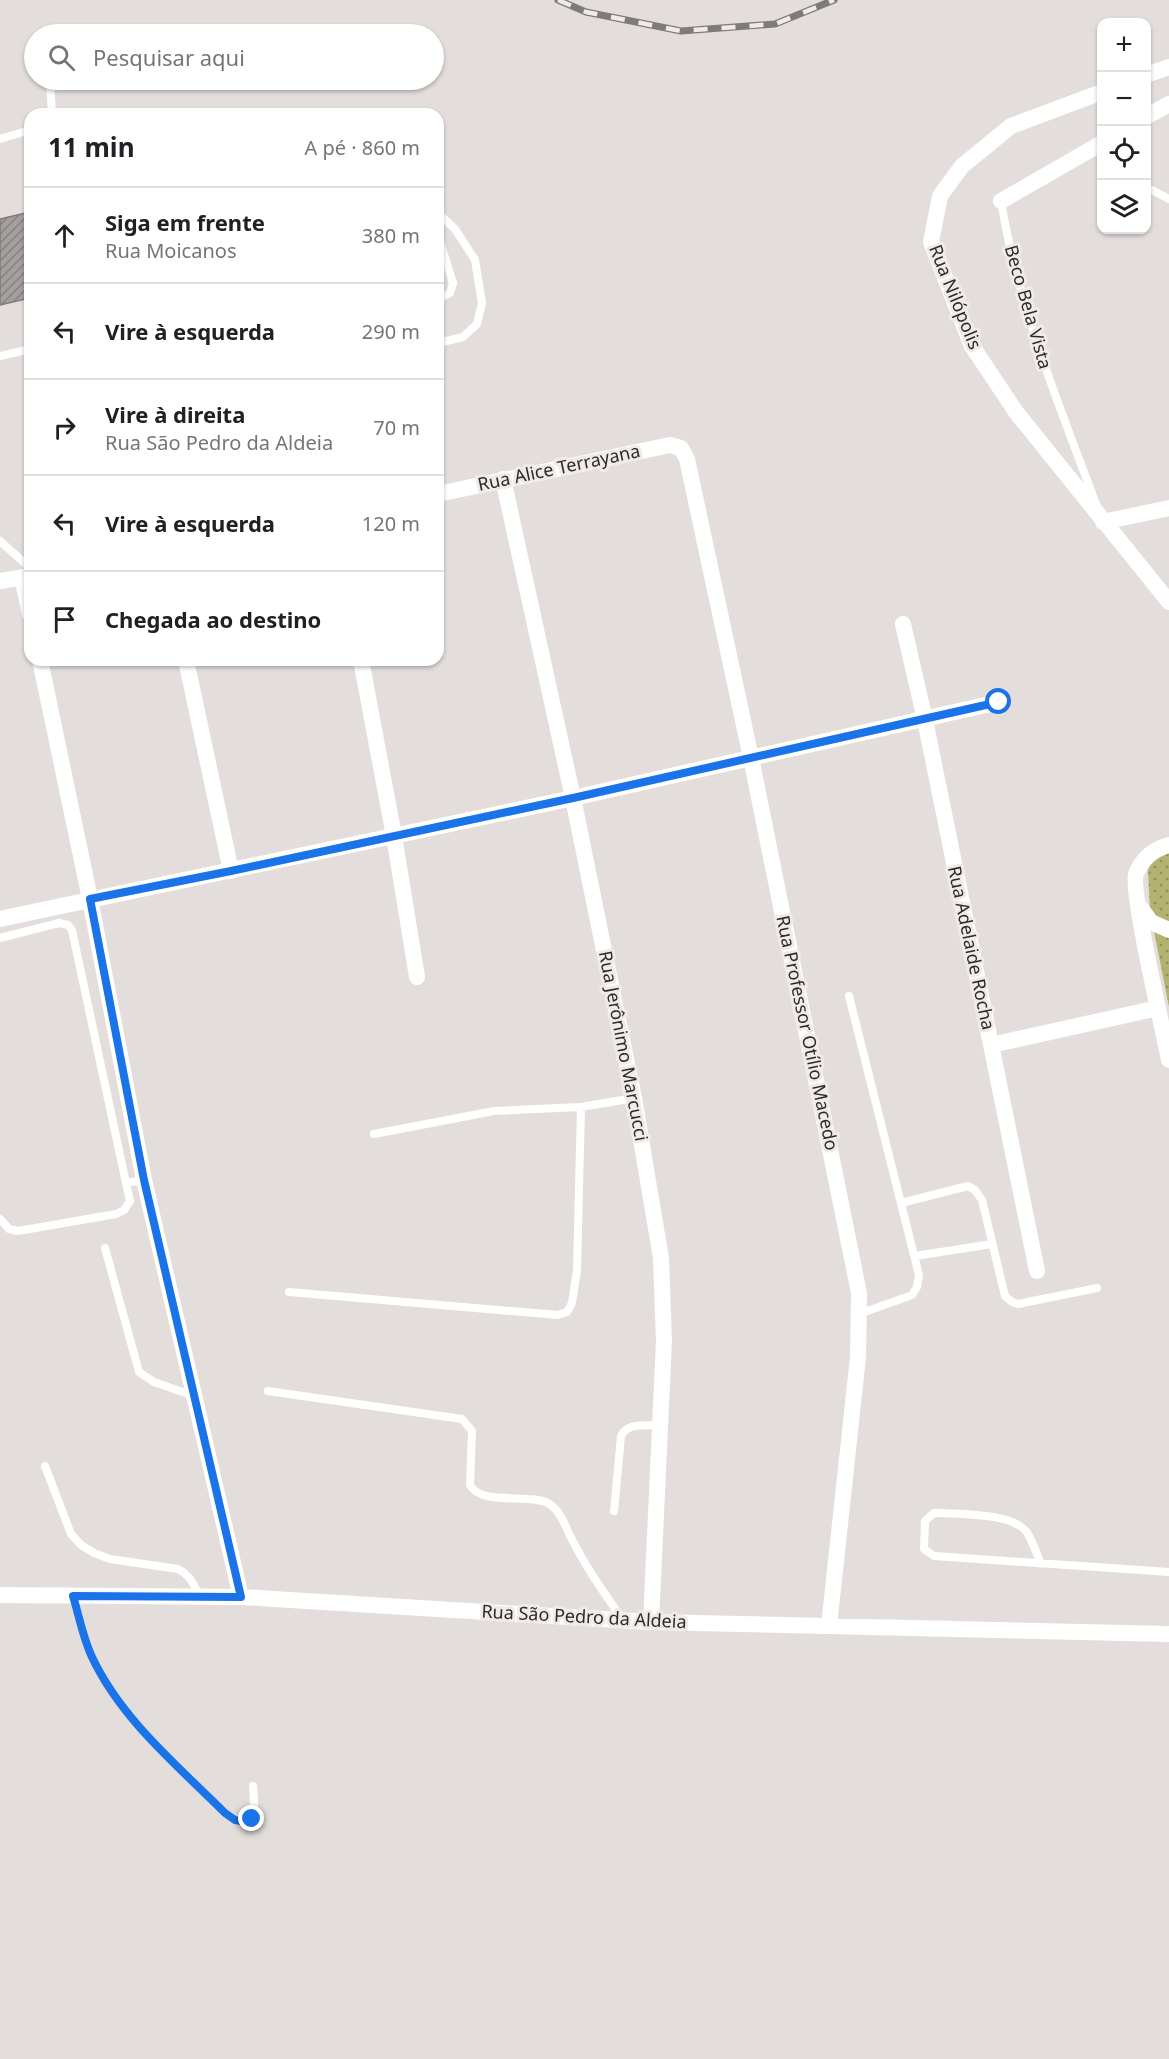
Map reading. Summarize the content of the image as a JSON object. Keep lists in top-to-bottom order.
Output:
{
  "streets": {
    "street": [
      "Rua Nilópolis",
      "Beco Bela Vista",
      "Rua Alice Terrayana",
      "Rua Adelaide Rocha",
      "Rua Professor Otílio Macedo",
      "Rua Jerônimo Marcucci",
      "Rua São Pedro da Aldeia"
    ]
  },
  "crossings": [
    ["Rua Nilópolis", "Beco Bela Vista"],
    ["Rua Alice Terrayana", "Rua Professor Otílio Macedo"],
    ["Rua Alice Terrayana", "Rua Jerônimo Marcucci"],
    ["Rua Professor Otílio Macedo", "Rua São Pedro da Aldeia"],
    ["Rua Jerônimo Marcucci", "Rua São Pedro da Aldeia"]
  ],
  "page": {
    "map_buttons": ["+", "−"],
    "search": "Pesquisar aqui",
    "heading": ["11 min", "A pé · 860 m"],
    "list": [
      ["Siga em frente", "Rua Moicanos", "380 m"],
      ["Vire à esquerda", "290 m"],
      ["Vire à direita", "Rua São Pedro da Aldeia", "70 m"],
      ["Vire à esquerda", "120 m"],
      "Chegada ao destino"
    ]
  }
}
